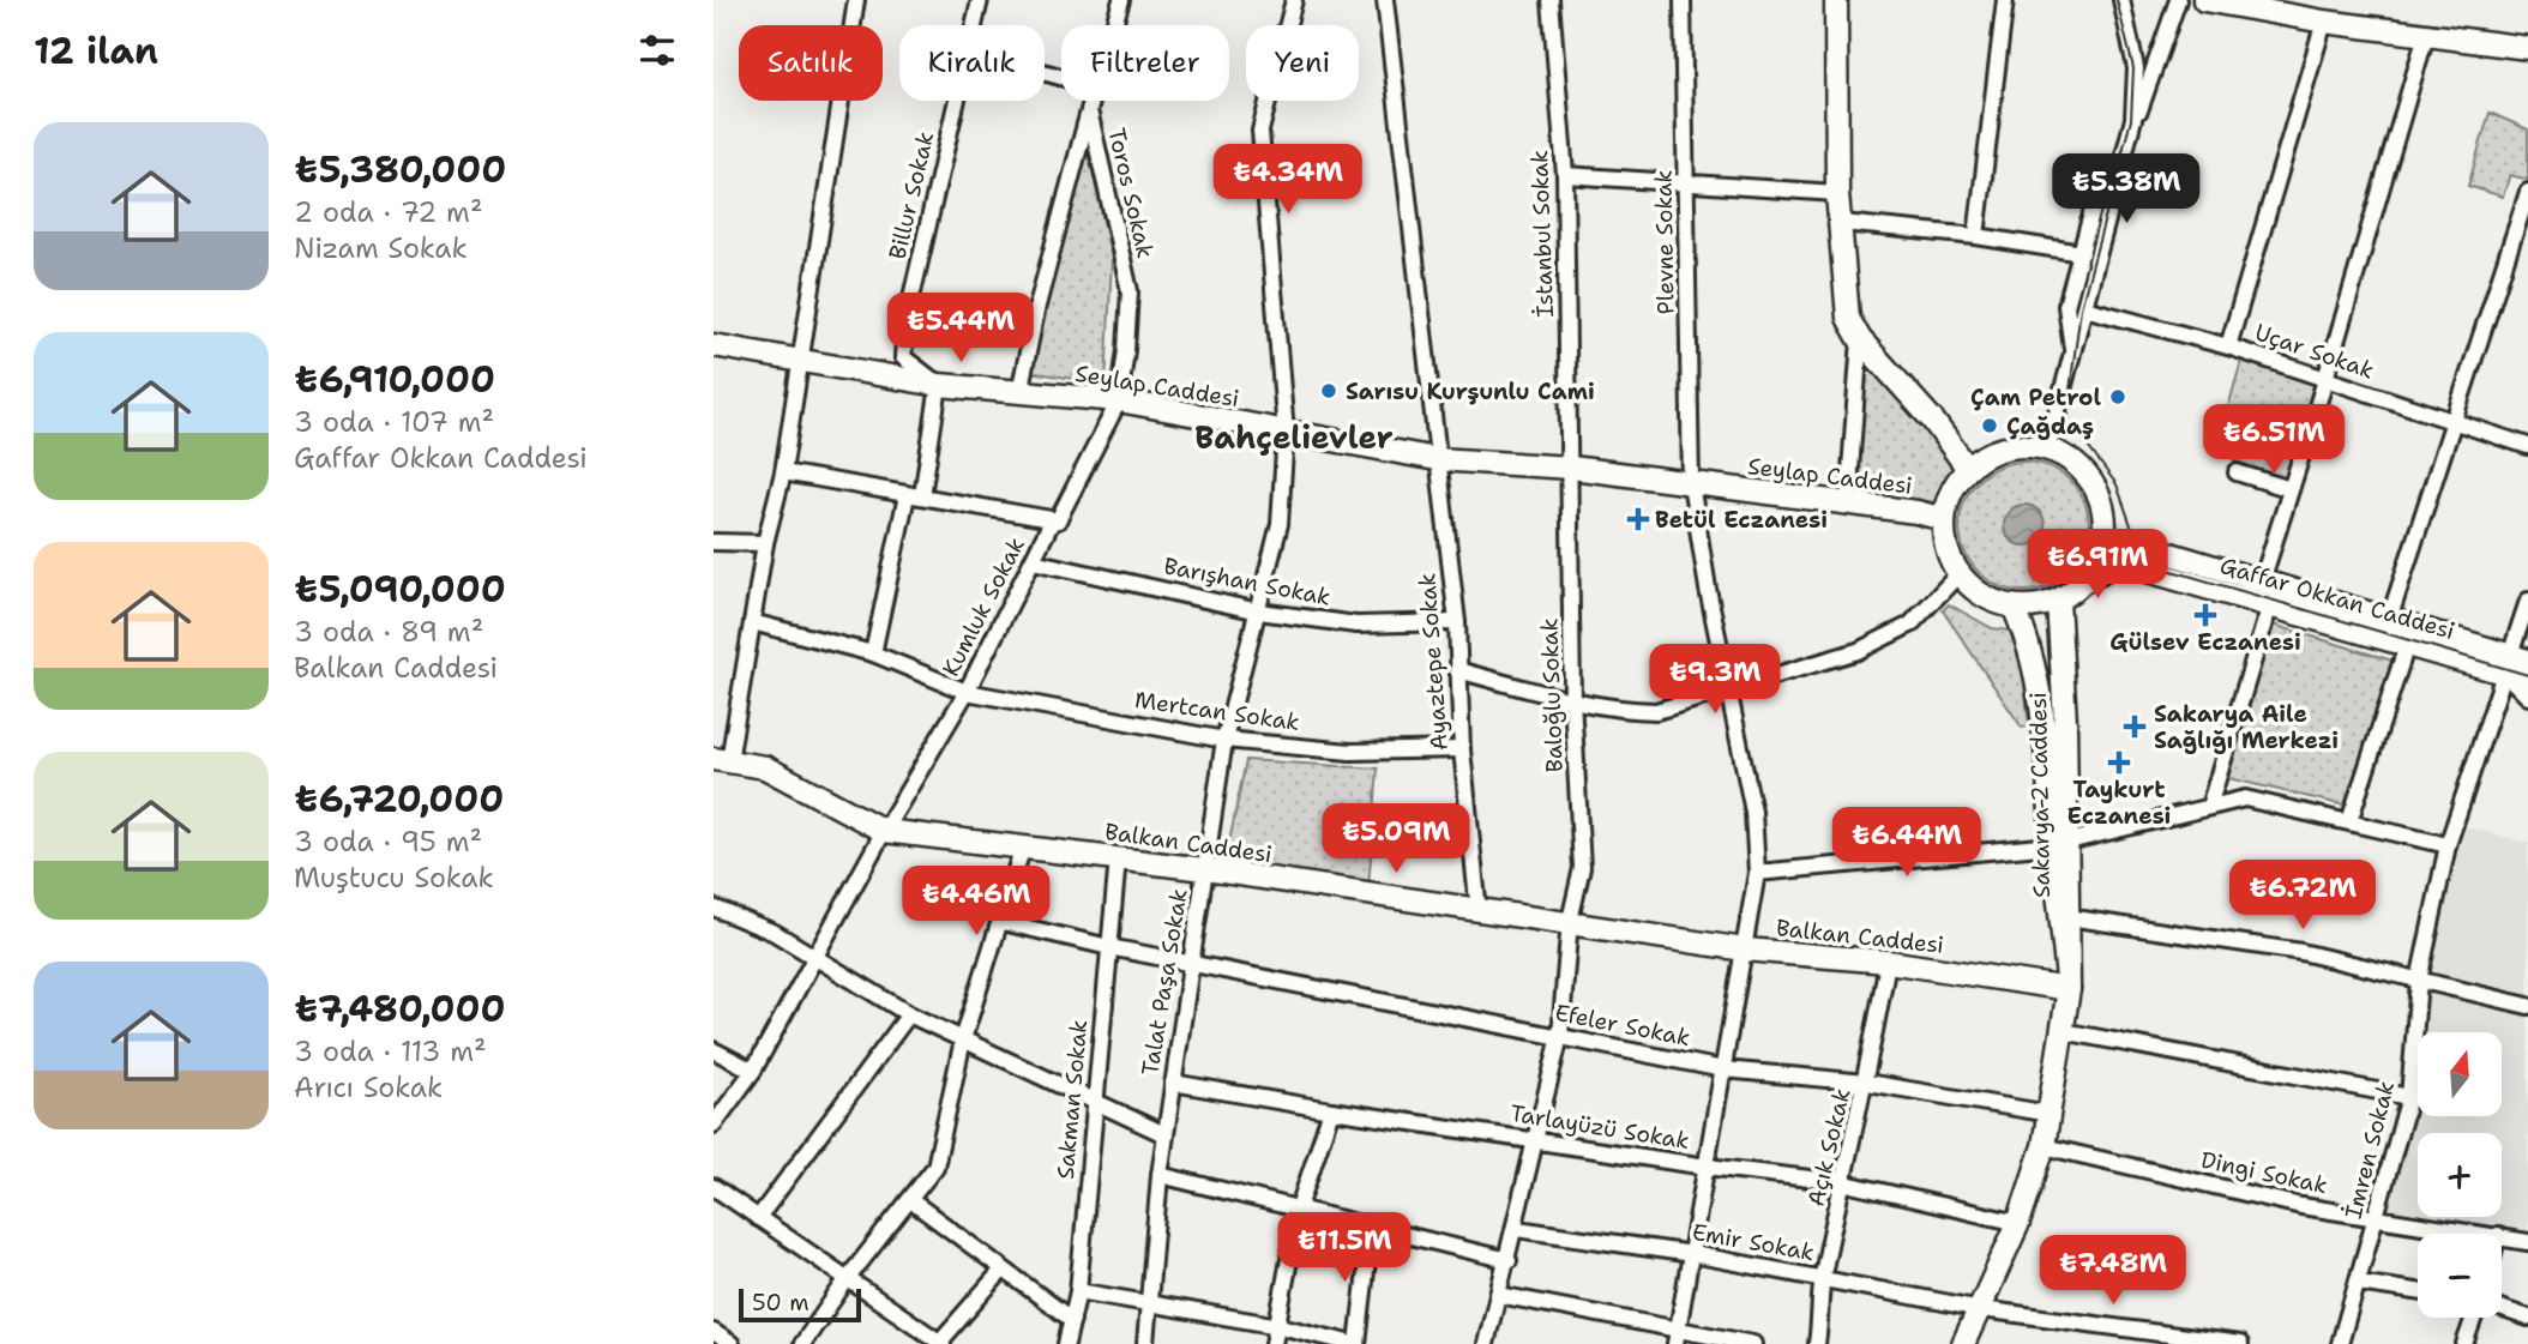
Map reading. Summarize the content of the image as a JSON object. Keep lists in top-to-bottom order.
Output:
{
  "streets": {
    "main road": [
      "Seylap Caddesi",
      "Gaffar Okkan Caddesi",
      "Sakarya-2 Caddesi",
      "Balkan Caddesi"
    ],
    "street": [
      "Toros Sokak",
      "Billur Sokak",
      "İstanbul Sokak",
      "Plevne Sokak",
      "Uçar Sokak",
      "Barışhan Sokak",
      "Kumluk Sokak",
      "Ayaztepe Sokak",
      "Baloğlu Sokak",
      "Mertcan Sokak",
      "Talat Paşa Sokak",
      "Efeler Sokak",
      "Sakman Sokak",
      "Tarlayüzü Sokak",
      "Açık Sokak",
      "İmren Sokak",
      "Dingi Sokak",
      "Emir Sokak"
    ]
  },
  "crossings": [
    ["Toros Sokak", "Seylap Caddesi"],
    ["Toros Sokak", "Kumluk Sokak"],
    ["Billur Sokak", "Seylap Caddesi"],
    ["İstanbul Sokak", "Seylap Caddesi"],
    ["İstanbul Sokak", "Baloğlu Sokak"],
    ["Plevne Sokak", "Seylap Caddesi"],
    ["Plevne Sokak", "Balkan Caddesi"],
    ["Plevne Sokak", "Efeler Sokak"],
    ["Plevne Sokak", "Tarlayüzü Sokak"],
    ["Plevne Sokak", "Emir Sokak"],
    ["Seylap Caddesi", "Gaffar Okkan Caddesi"],
    ["Seylap Caddesi", "Kumluk Sokak"],
    ["Seylap Caddesi", "Ayaztepe Sokak"],
    ["Seylap Caddesi", "Baloğlu Sokak"],
    ["Seylap Caddesi", "Sakarya-2 Caddesi"],
    ["Seylap Caddesi", "Talat Paşa Sokak"],
    ["Barışhan Sokak", "Kumluk Sokak"],
    ["Barışhan Sokak", "Ayaztepe Sokak"],
    ["Barışhan Sokak", "Talat Paşa Sokak"],
    ["Gaffar Okkan Caddesi", "Sakarya-2 Caddesi"],
    ["Gaffar Okkan Caddesi", "İmren Sokak"],
    ["Kumluk Sokak", "Mertcan Sokak"],
    ["Kumluk Sokak", "Balkan Caddesi"],
    ["Ayaztepe Sokak", "Mertcan Sokak"],
    ["Ayaztepe Sokak", "Balkan Caddesi"],
    ["Baloğlu Sokak", "Balkan Caddesi"],
    ["Baloğlu Sokak", "Efeler Sokak"],
    ["Baloğlu Sokak", "Tarlayüzü Sokak"],
    ["Baloğlu Sokak", "Emir Sokak"],
    ["Mertcan Sokak", "Talat Paşa Sokak"],
    ["Sakarya-2 Caddesi", "Balkan Caddesi"],
    ["Sakarya-2 Caddesi", "Efeler Sokak"],
    ["Sakarya-2 Caddesi", "Tarlayüzü Sokak"],
    ["Sakarya-2 Caddesi", "Dingi Sokak"],
    ["Sakarya-2 Caddesi", "Emir Sokak"],
    ["Balkan Caddesi", "Talat Paşa Sokak"],
    ["Balkan Caddesi", "Sakman Sokak"],
    ["Balkan Caddesi", "Açık Sokak"],
    ["Talat Paşa Sokak", "Efeler Sokak"],
    ["Talat Paşa Sokak", "Tarlayüzü Sokak"],
    ["Efeler Sokak", "Sakman Sokak"],
    ["Efeler Sokak", "Açık Sokak"],
    ["Tarlayüzü Sokak", "Açık Sokak"],
    ["Açık Sokak", "Emir Sokak"],
    ["İmren Sokak", "Dingi Sokak"]
  ],
  "districts": ["Bahçelievler"],
  "places": {
    "other": ["Sarısu Kurşunlu Cami", "Çam Petrol", "Çağdaş"],
    "health": [
      "Betül Eczanesi",
      "Gülsev Eczanesi",
      "Sakarya Aile Sağlığı Merkezi",
      "Taykurt Eczanesi"
    ]
  },
  "scale_bar": "50 m",
  "north": "top",
  "page": {
    "heading": "12 ilan",
    "chip": [
      "Satılık",
      "Kiralık",
      "Filtreler",
      "Yeni"
    ],
    "list": [
      {
        "name": "₺5,380,000",
        "note": "2 oda · 72 m² · Nizam Sokak"
      },
      {
        "name": "₺6,910,000",
        "note": "3 oda · 107 m² · Gaffar Okkan Caddesi"
      },
      {
        "name": "₺5,090,000",
        "note": "3 oda · 89 m² · Balkan Caddesi"
      },
      {
        "name": "₺6,720,000",
        "note": "3 oda · 95 m² · Muştucu Sokak"
      },
      {
        "name": "₺7,480,000",
        "note": "3 oda · 113 m² · Arıcı Sokak"
      }
    ],
    "price": [
      "₺4.34M",
      "₺5.38M",
      "₺5.44M",
      "₺6.51M",
      "₺6.91M",
      "₺9.3M",
      "₺5.09M",
      "₺6.44M",
      "₺6.72M",
      "₺4.46M",
      "₺11.5M",
      "₺7.48M"
    ],
    "map_buttons": ["+", "−"],
    "scale": "50 m"
  }
}
